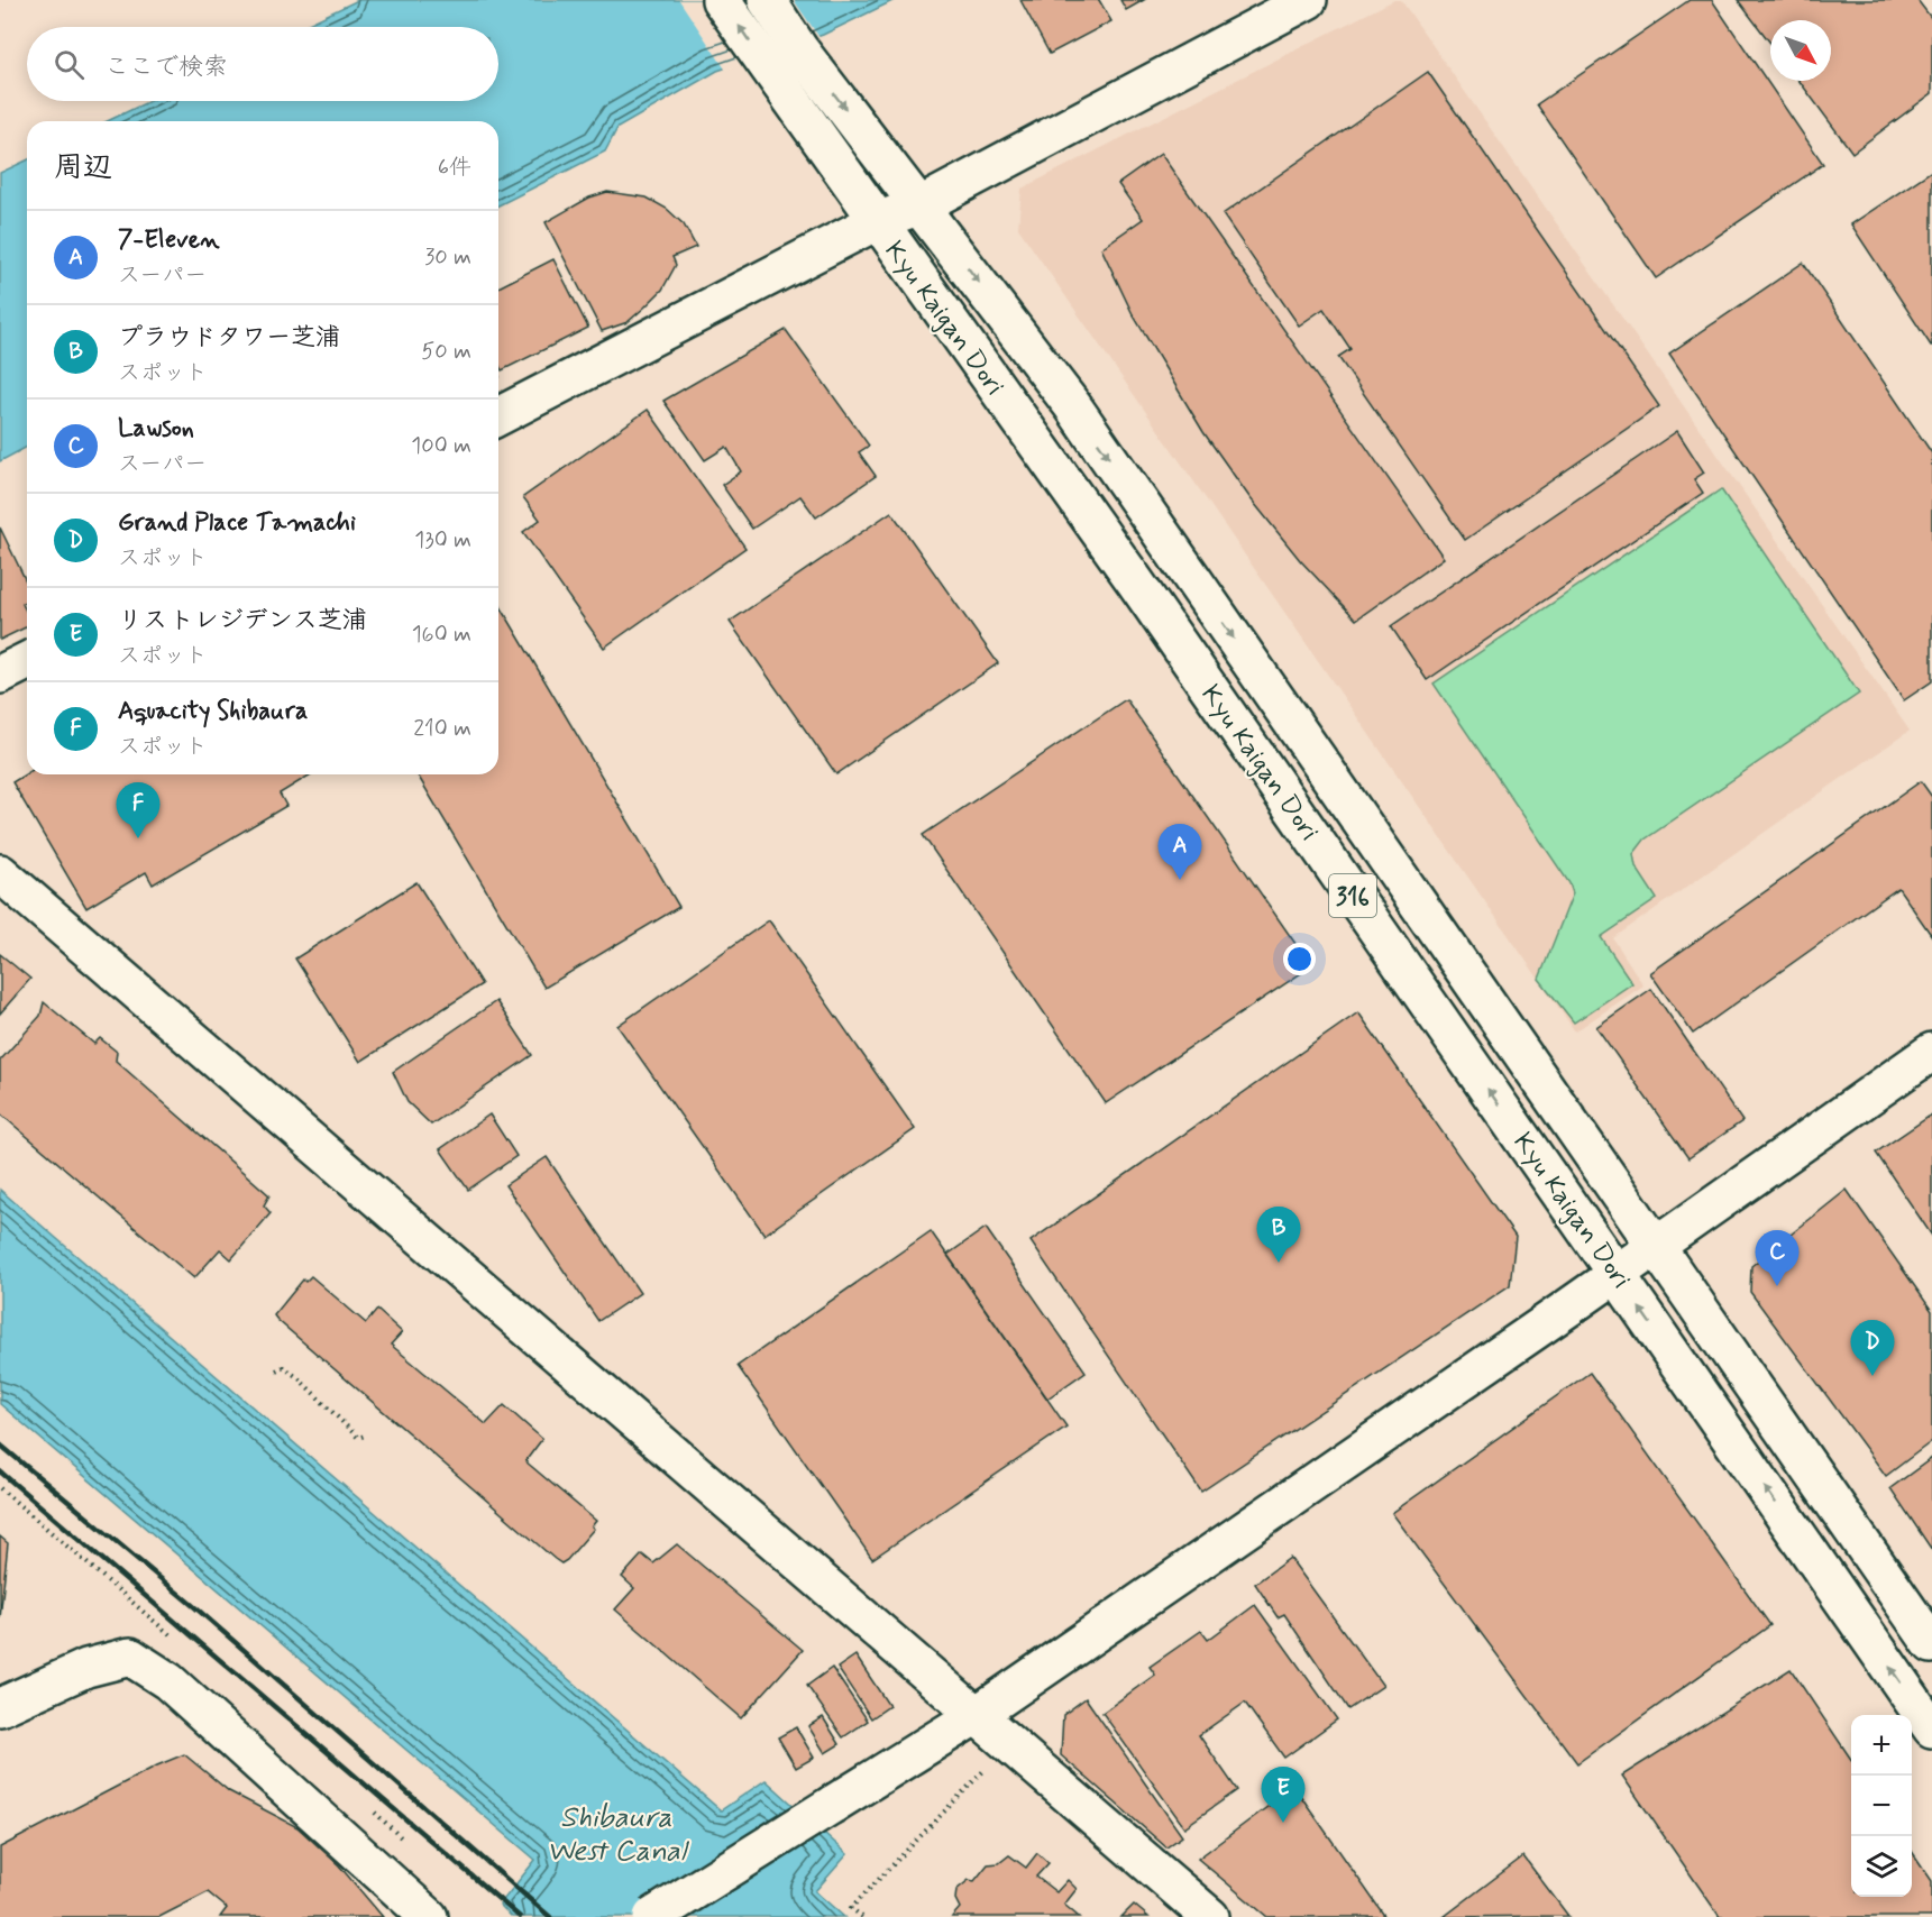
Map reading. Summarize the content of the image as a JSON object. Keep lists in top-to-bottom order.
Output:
{
  "streets": {
    "street": ["Kyu Kaigan Dori", "316"]
  },
  "water": ["Shibaura West Canal"],
  "north": "bottom right",
  "page": {
    "search": "ここで検索",
    "heading": ["周辺", "6件"],
    "list": [
      {
        "mark": "A",
        "name": "7-Eleven",
        "note": "スーパー",
        "value": "30 m"
      },
      {
        "mark": "B",
        "name": "プラウドタワー芝浦",
        "note": "スポット",
        "value": "50 m"
      },
      {
        "mark": "C",
        "name": "Lawson",
        "note": "スーパー",
        "value": "100 m"
      },
      {
        "mark": "D",
        "name": "Grand Place Tamachi",
        "note": "スポット",
        "value": "130 m"
      },
      {
        "mark": "E",
        "name": "リストレジデンス芝浦",
        "note": "スポット",
        "value": "160 m"
      },
      {
        "mark": "F",
        "name": "Aquacity Shibaura",
        "note": "スポット",
        "value": "210 m"
      }
    ],
    "pins": [
      "F",
      "A",
      "B",
      "C",
      "D",
      "E"
    ],
    "map_buttons": ["+", "−"]
  }
}
